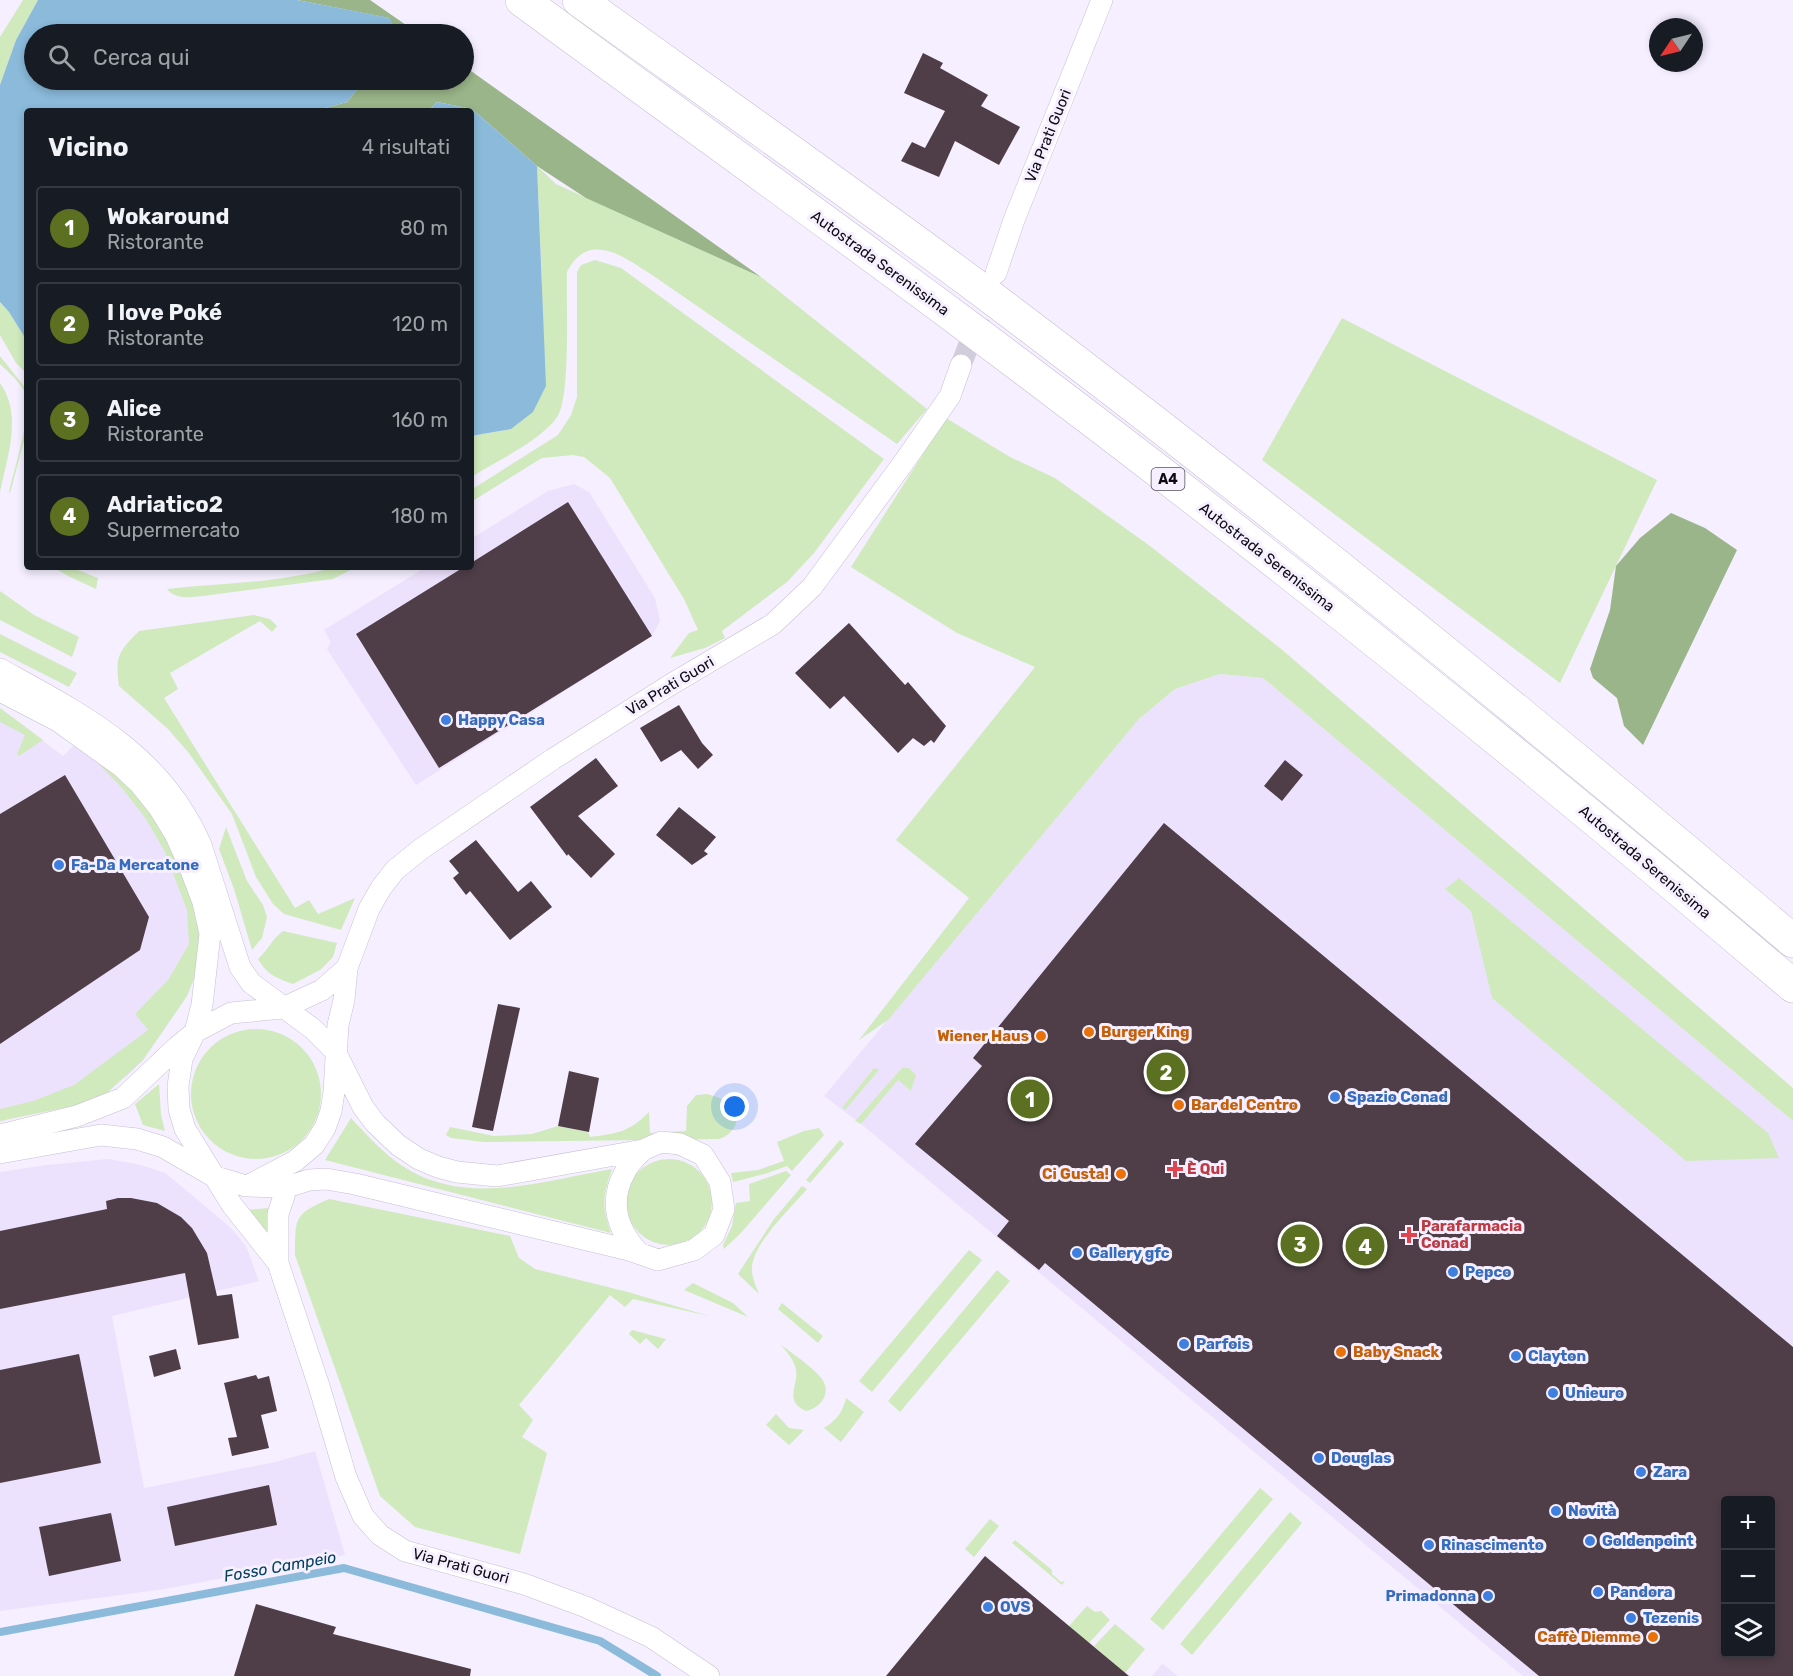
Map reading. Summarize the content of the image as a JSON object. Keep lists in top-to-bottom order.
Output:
{
  "streets": {
    "highway": ["Autostrada Serenissima", "A4"],
    "street": ["Via Prati Guori"]
  },
  "water": ["Fosso Campeio"],
  "places": {
    "other": [
      "Happy Casa",
      "Fa-Da Mercatone",
      "Burger King",
      "Wiener Haus",
      "Spazio Conad",
      "Bar del Centro",
      "Ci Gusta!",
      "Gallery gfc",
      "Pepco",
      "Parfois",
      "Baby Snack",
      "Clayton",
      "Unieuro",
      "Douglas",
      "Zara",
      "Novità",
      "Goldenpoint",
      "Rinascimento",
      "Pandora",
      "Primadonna",
      "OVS",
      "Tezenis",
      "Caffè Diemme"
    ],
    "health": ["È Qui", "Parafarmacia Conad"]
  },
  "north": "bottom left",
  "page": {
    "search": "Cerca qui",
    "heading": ["Vicino", "4 risultati"],
    "list": [
      {
        "mark": "1",
        "name": "Wokaround",
        "note": "Ristorante",
        "value": "80 m"
      },
      {
        "mark": "2",
        "name": "I love Poké",
        "note": "Ristorante",
        "value": "120 m"
      },
      {
        "mark": "3",
        "name": "Alice",
        "note": "Ristorante",
        "value": "160 m"
      },
      {
        "mark": "4",
        "name": "Adriatico2",
        "note": "Supermercato",
        "value": "180 m"
      }
    ],
    "pins": [
      "2",
      "1",
      "3",
      "4"
    ],
    "map_buttons": ["+", "−"]
  }
}
